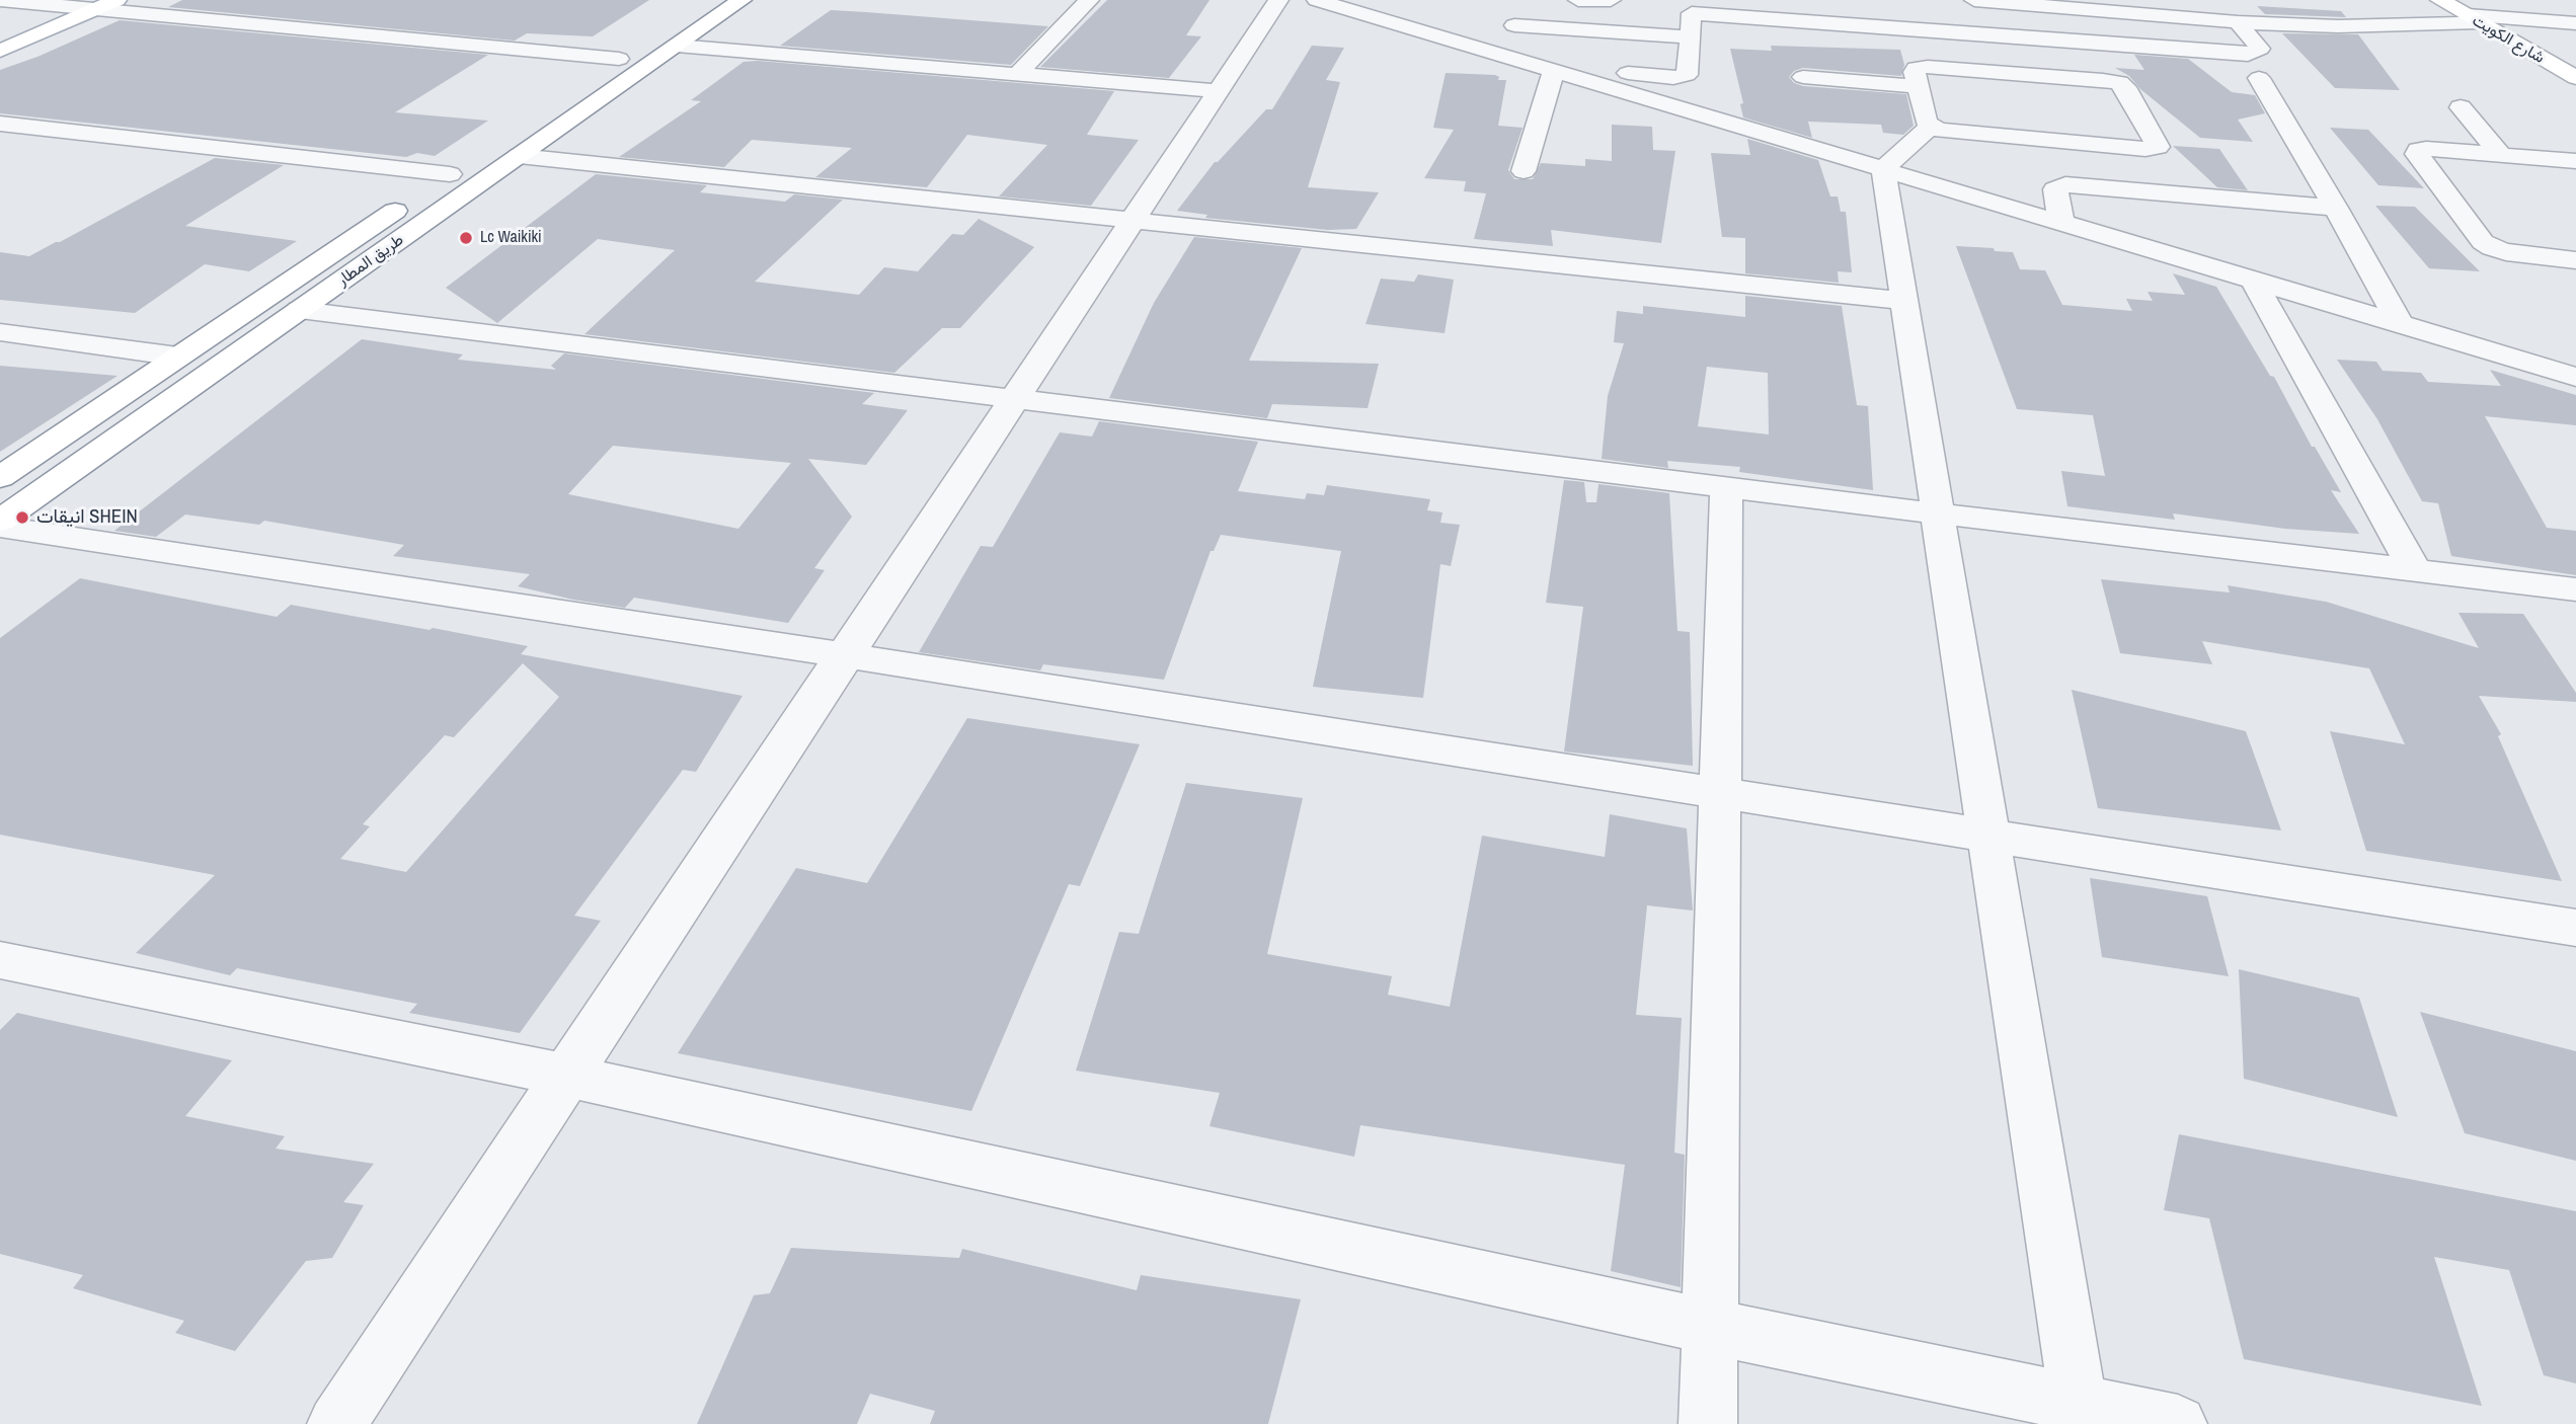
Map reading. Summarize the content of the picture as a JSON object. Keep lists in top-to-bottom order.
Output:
{
  "streets": {
    "main road": ["شارع الكويت", "طريق المطار"]
  },
  "places": ["Lc Waikiki", "انيقات SHEIN"]
}
